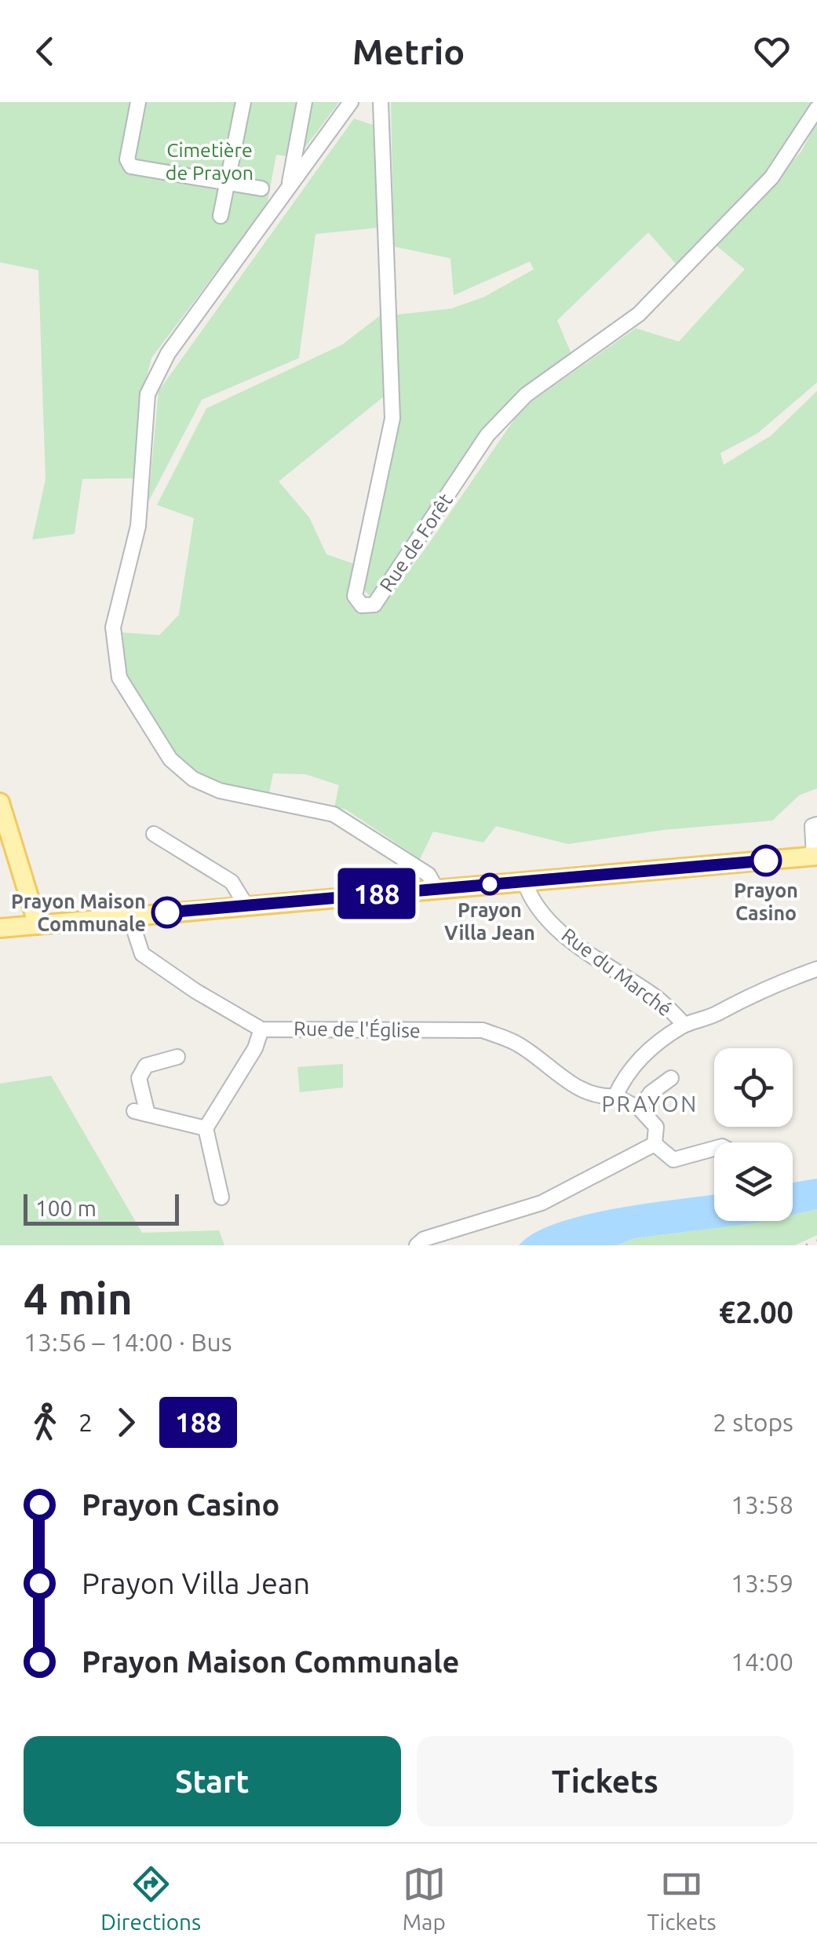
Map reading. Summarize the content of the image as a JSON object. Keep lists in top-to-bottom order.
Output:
{
  "streets": {
    "street": ["Rue de Forêt", "Rue du Marché", "Rue de l'Église"]
  },
  "districts": ["PRAYON"],
  "parks": ["Cimetière de Prayon"],
  "places": ["Prayon Casino", "Prayon Villa Jean", "Prayon Maison Communale"],
  "lines": ["bus line 188"],
  "scale_bar": "100 m",
  "page": {
    "header": "Metrio",
    "on_map": "188",
    "scale": "100 m",
    "heading": ["4 min", "13:56 – 14:00 · Bus", "€2.00"],
    "legs": ["2", "188", "2 stops"],
    "list": [
      {
        "name": "Prayon Casino",
        "value": "13:58"
      },
      {
        "name": "Prayon Villa Jean",
        "value": "13:59"
      },
      {
        "name": "Prayon Maison Communale",
        "value": "14:00"
      }
    ],
    "buttons": ["Start", "Tickets"],
    "tabs": ["Directions", "Map", "Tickets"]
  }
}
